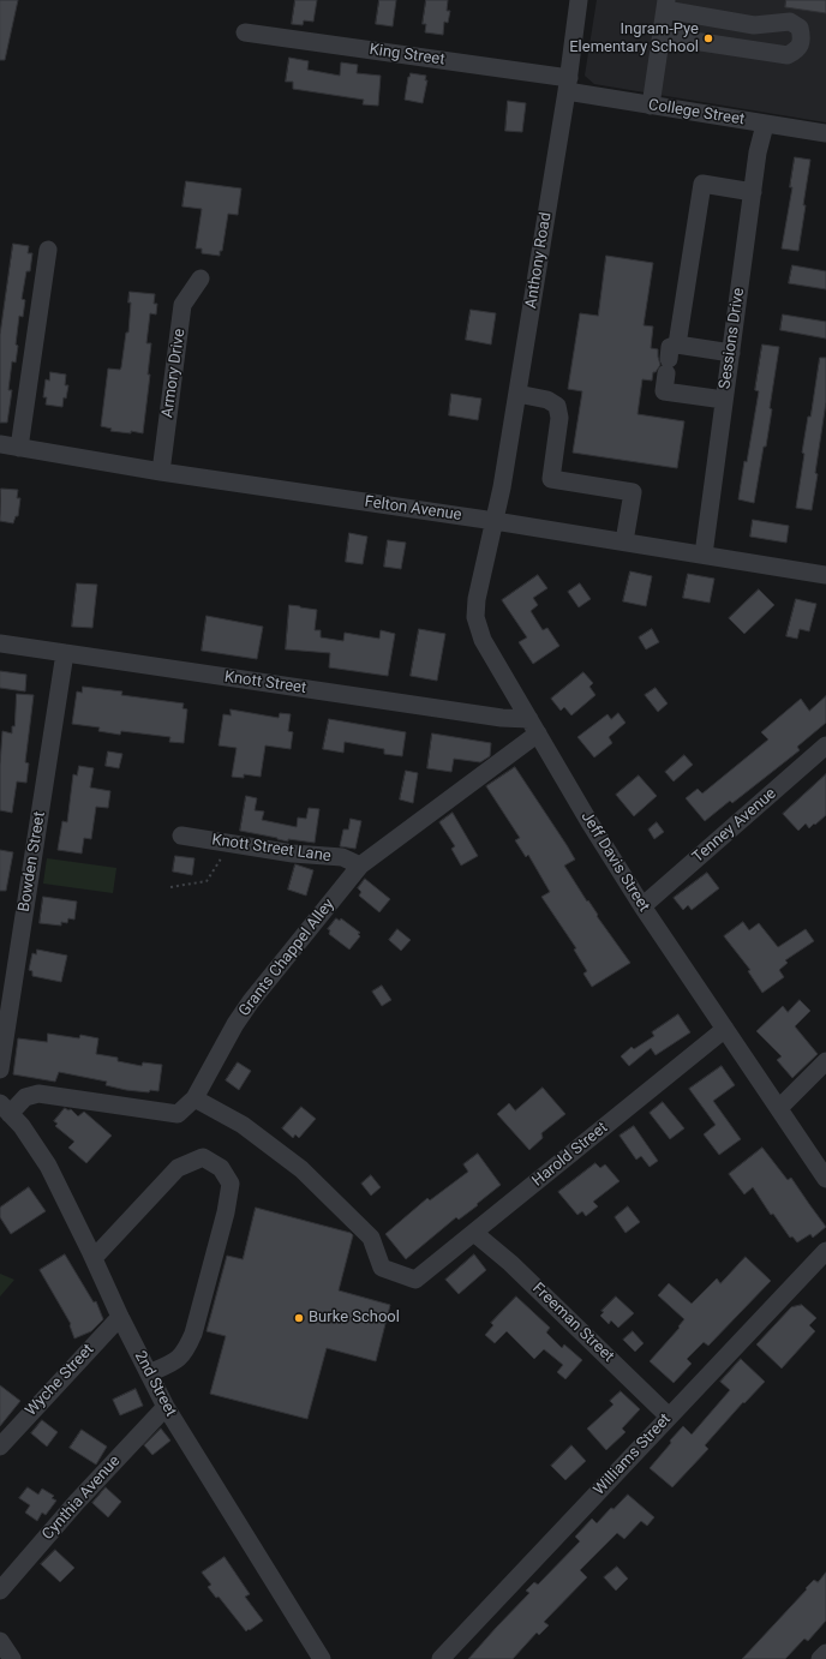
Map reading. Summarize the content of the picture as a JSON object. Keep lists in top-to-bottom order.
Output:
{
  "streets": {
    "street": [
      "King Street",
      "College Street",
      "Anthony Road",
      "Sessions Drive",
      "Armory Drive",
      "Felton Avenue",
      "Knott Street",
      "Tenney Avenue",
      "Knott Street Lane",
      "Bowden Street",
      "Jeff Davis Street",
      "Grants Chappel Alley",
      "Harold Street",
      "Freeman Street",
      "Wyche Street",
      "2nd Street",
      "Williams Street",
      "Cynthia Avenue"
    ]
  },
  "crossings": [
    ["King Street", "College Street"],
    ["King Street", "Anthony Road"],
    ["College Street", "Anthony Road"],
    ["College Street", "Sessions Drive"],
    ["Anthony Road", "Felton Avenue"],
    ["Anthony Road", "Jeff Davis Street"],
    ["Sessions Drive", "Felton Avenue"],
    ["Armory Drive", "Felton Avenue"],
    ["Felton Avenue", "Jeff Davis Street"],
    ["Knott Street", "Bowden Street"],
    ["Knott Street", "Jeff Davis Street"],
    ["Knott Street", "Grants Chappel Alley"],
    ["Tenney Avenue", "Jeff Davis Street"],
    ["Knott Street Lane", "Grants Chappel Alley"],
    ["Jeff Davis Street", "Grants Chappel Alley"],
    ["Jeff Davis Street", "Harold Street"],
    ["Grants Chappel Alley", "Harold Street"],
    ["Grants Chappel Alley", "2nd Street"],
    ["Harold Street", "Freeman Street"],
    ["Freeman Street", "Williams Street"],
    ["Wyche Street", "2nd Street"],
    ["2nd Street", "Cynthia Avenue"]
  ],
  "places": ["Ingram-Pye Elementary School", "Burke School"]
}
